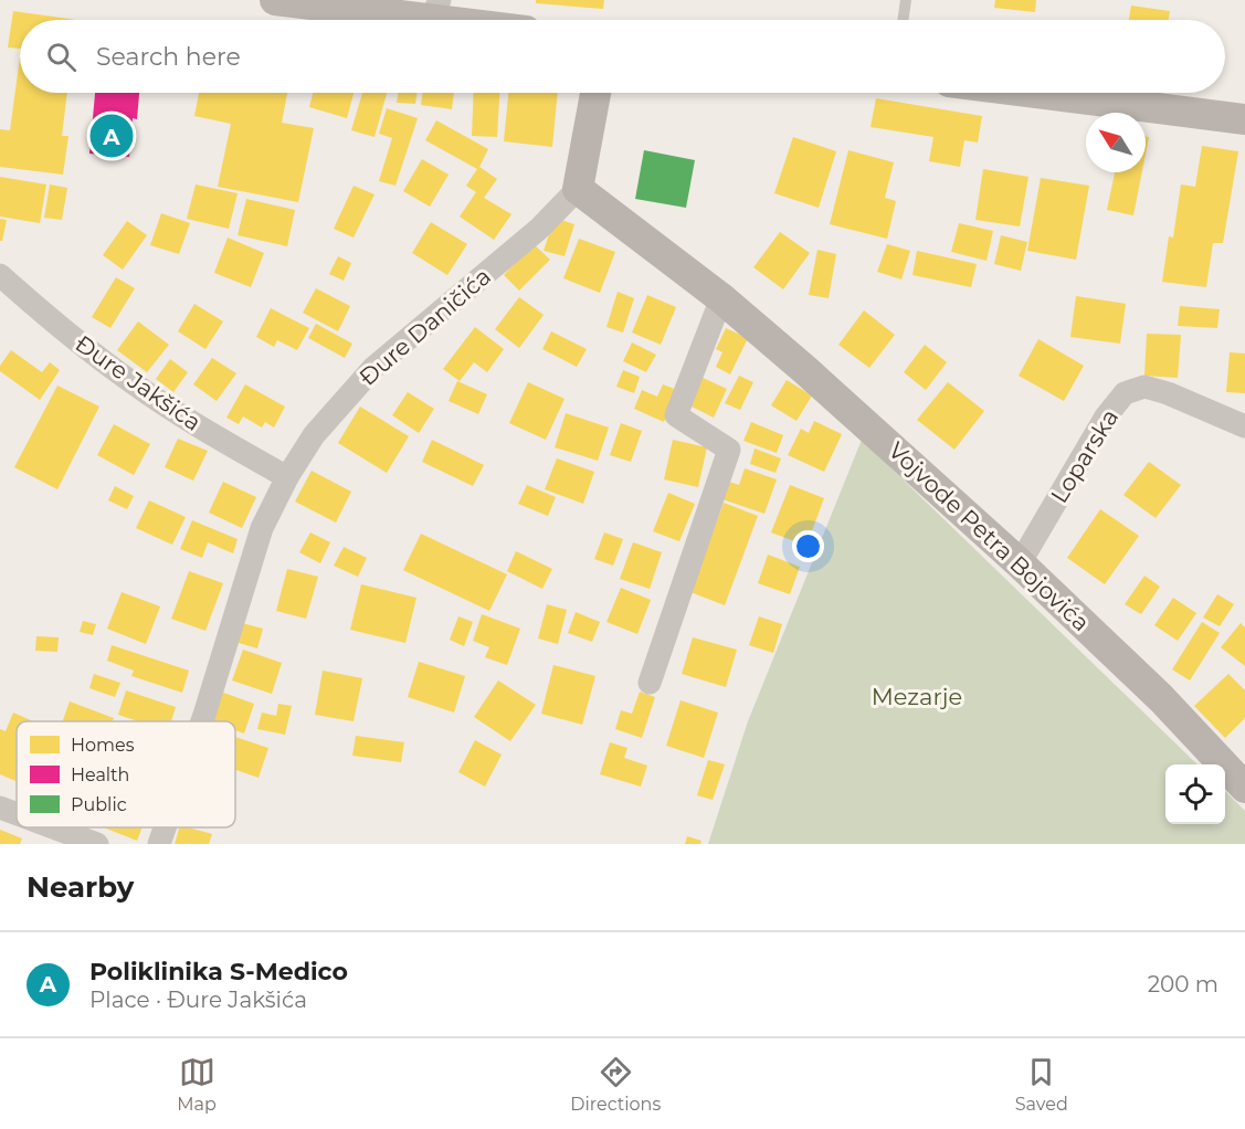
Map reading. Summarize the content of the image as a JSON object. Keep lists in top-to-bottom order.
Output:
{
  "streets": {
    "street": [
      "Đure Daničića",
      "Đure Jakšića",
      "Loparska",
      "Vojvode Petra Bojovića"
    ]
  },
  "crossings": [
    ["Đure Daničića", "Đure Jakšića"],
    ["Đure Daničića", "Vojvode Petra Bojovića"],
    ["Loparska", "Vojvode Petra Bojovića"]
  ],
  "parks": ["Mezarje"],
  "legend": ["Homes", "Health", "Public"],
  "north": "top left",
  "page": {
    "search": "Search here",
    "pins": "A",
    "heading": "Nearby",
    "list": [
      {
        "mark": "A",
        "name": "Poliklinika S-Medico",
        "note": "Place · Đure Jakšića",
        "value": "200 m"
      }
    ],
    "nav": ["Map", "Directions", "Saved"]
  }
}
